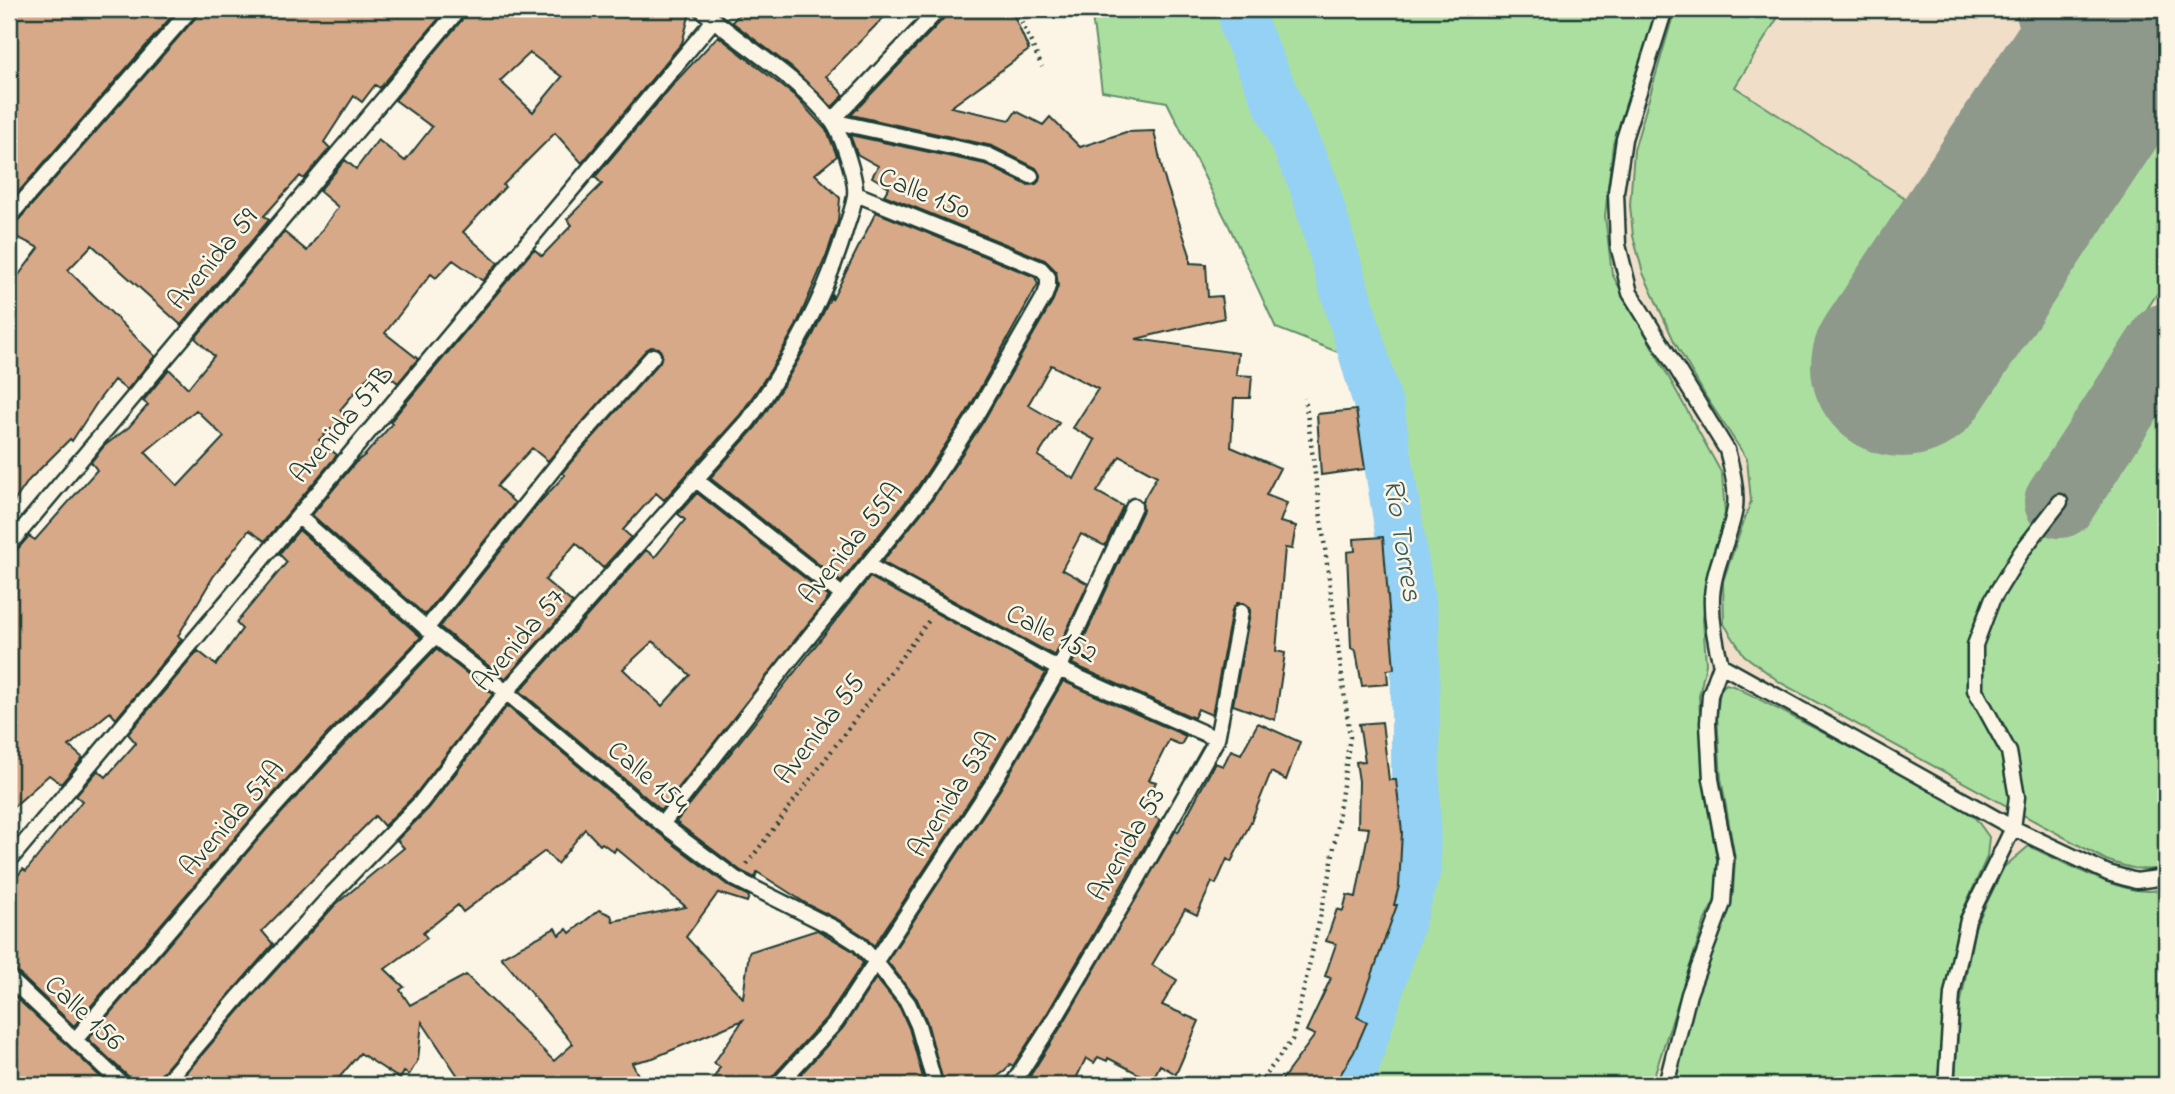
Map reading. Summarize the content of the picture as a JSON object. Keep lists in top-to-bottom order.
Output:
{
  "streets": {
    "lane": [
      "Calle 150",
      "Avenida 59",
      "Avenida 57B",
      "Avenida 55A",
      "Calle 152",
      "Avenida 57",
      "Calle 154",
      "Avenida 53A",
      "Avenida 57A",
      "Avenida 53",
      "Calle 156"
    ],
    "path": ["Avenida 55"]
  },
  "crossings": [
    ["Calle 150", "Avenida 57B"],
    ["Calle 150", "Avenida 55A"],
    ["Calle 150", "Avenida 57"],
    ["Avenida 57B", "Calle 154"],
    ["Avenida 55A", "Calle 152"],
    ["Avenida 55A", "Calle 154"],
    ["Calle 152", "Avenida 55"],
    ["Calle 152", "Avenida 53A"],
    ["Calle 152", "Avenida 53"],
    ["Avenida 57", "Calle 154"],
    ["Avenida 55", "Calle 154"],
    ["Calle 154", "Avenida 53A"],
    ["Calle 154", "Avenida 57A"],
    ["Avenida 57A", "Calle 156"]
  ],
  "water": ["Río Torres"]
}
